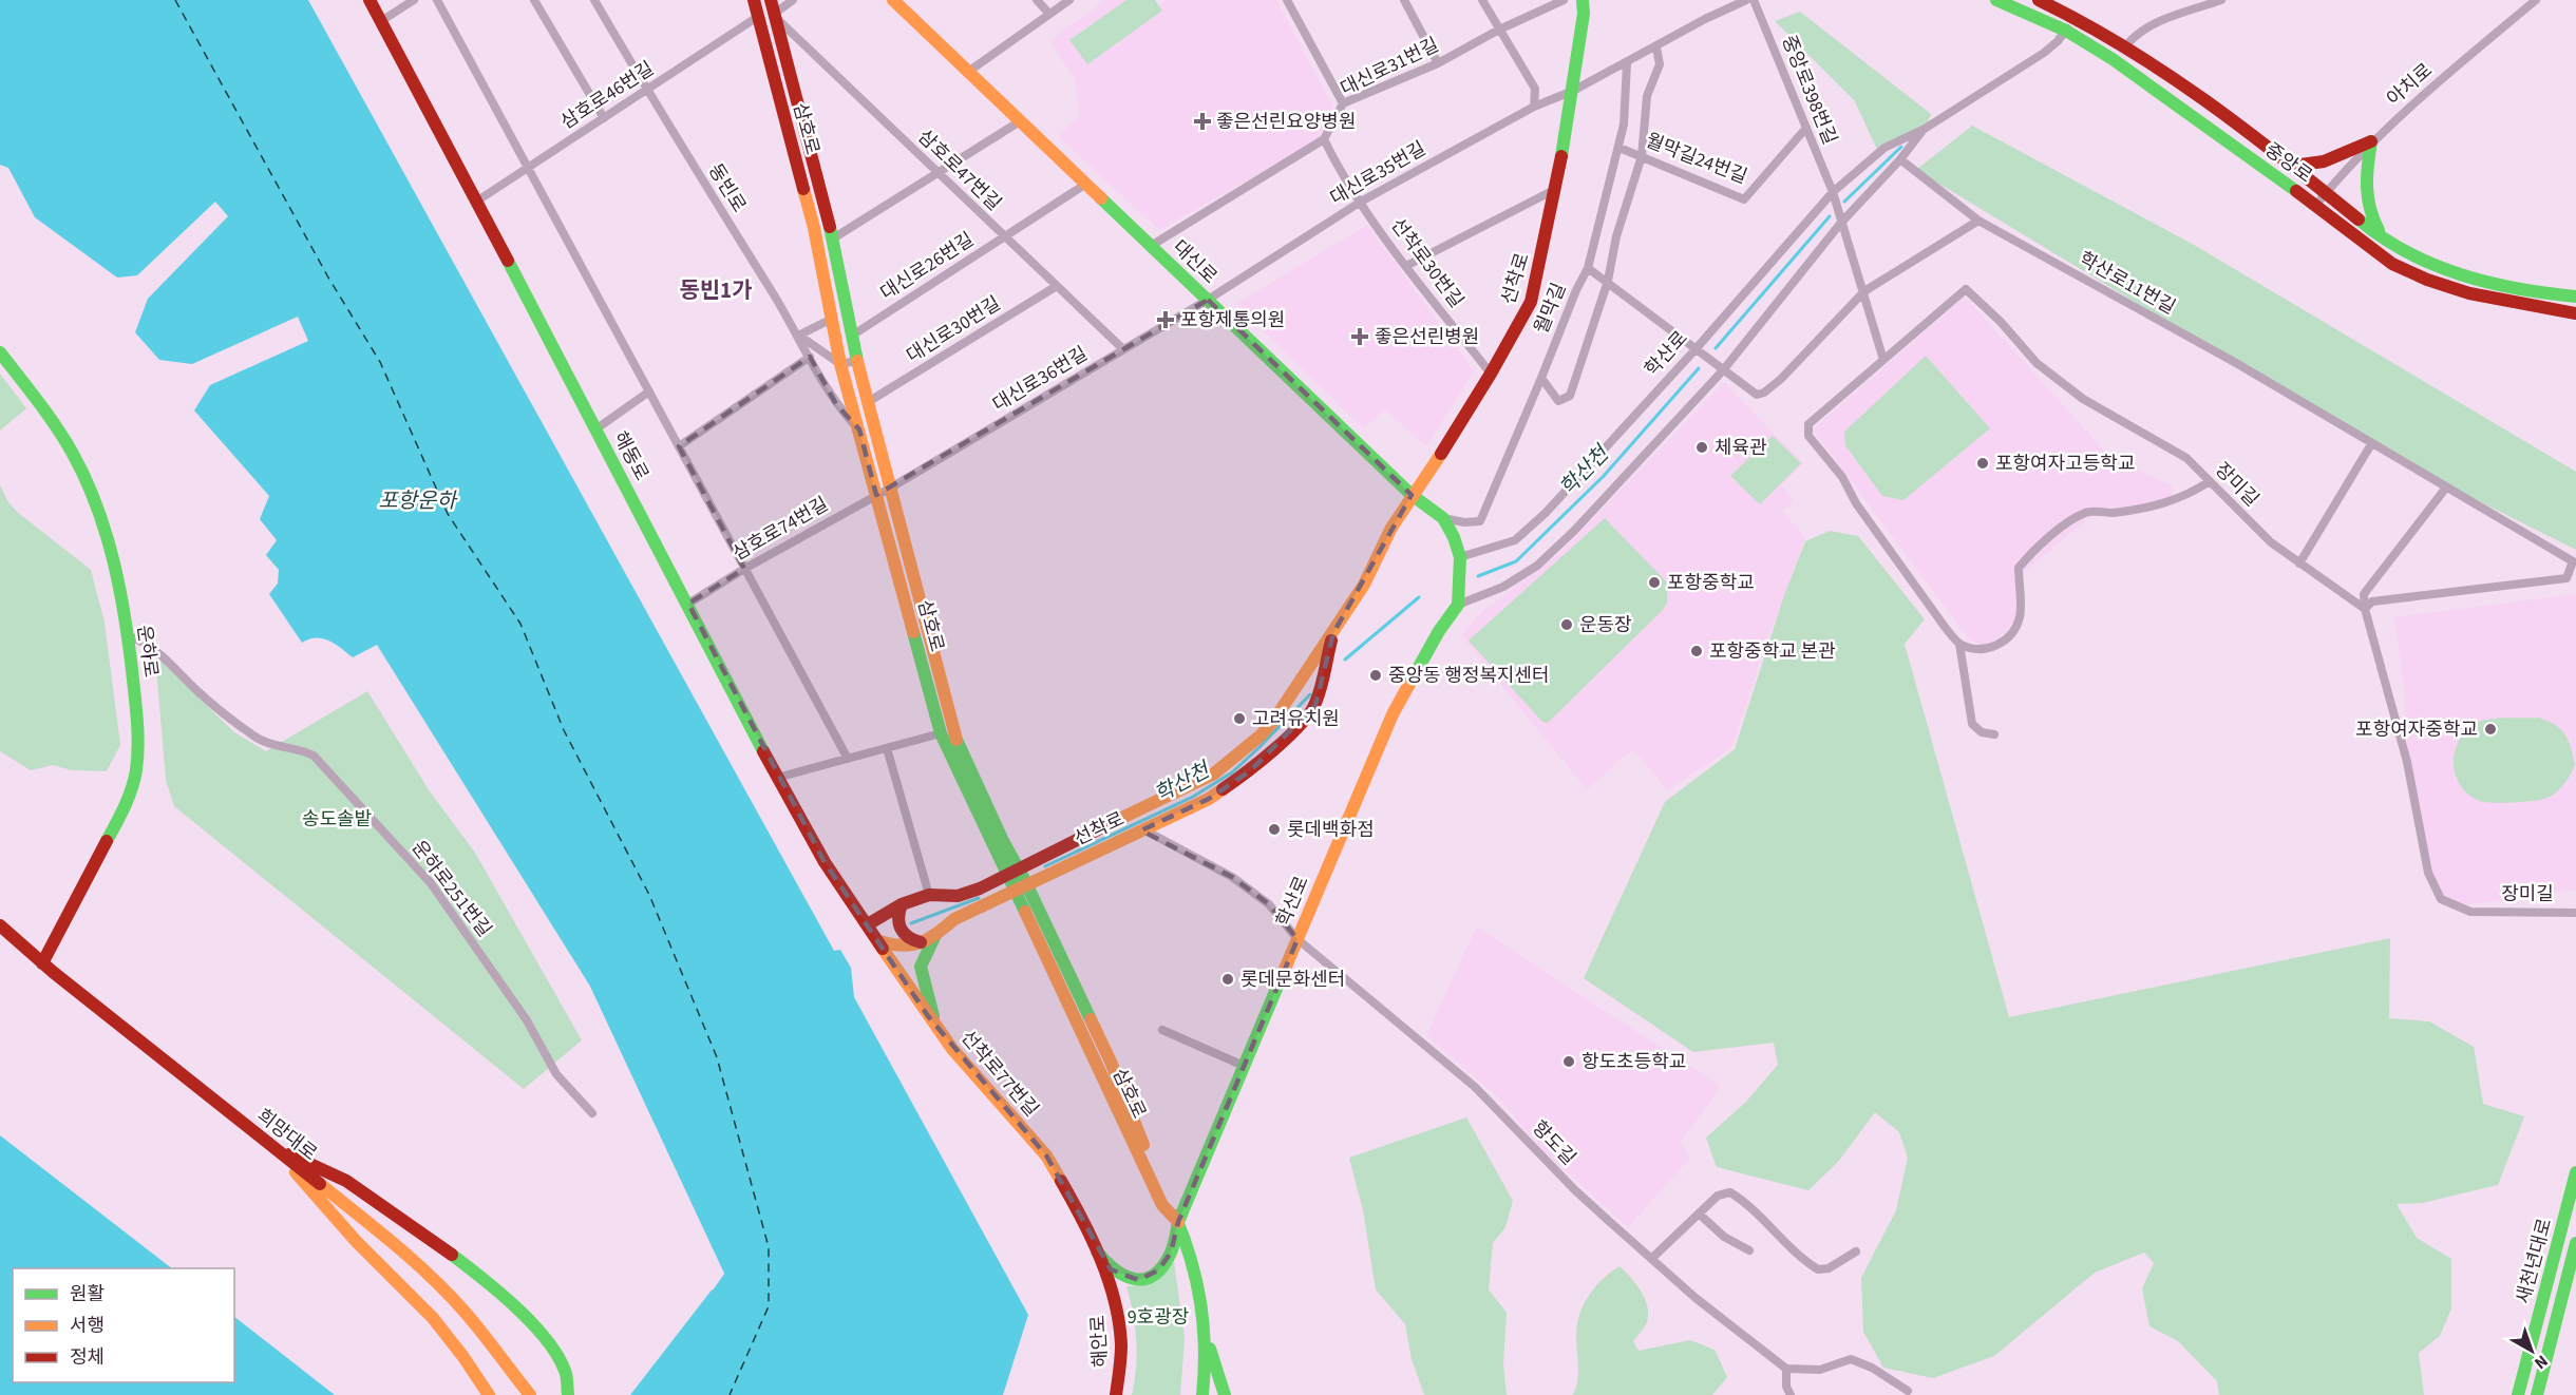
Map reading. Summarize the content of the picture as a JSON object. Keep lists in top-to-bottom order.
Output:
{
  "streets": {
    "street": [
      "대신로31번길",
      "아치로",
      "중앙로398번길",
      "삼호로46번길",
      "삼호로",
      "월막길24번길",
      "중앙로",
      "삼호로47번길",
      "대신로35번길",
      "동빈로",
      "대신로",
      "선착로30번길",
      "대신로26번길",
      "선착로",
      "학산로11번길",
      "월막길",
      "대신로30번길",
      "학산로",
      "대신로36번길",
      "해동로",
      "장미길",
      "삼호로74번길",
      "운하로",
      "운하로251번길",
      "선착로77번길",
      "희망대로",
      "항도길",
      "새천년대로",
      "해안로"
    ]
  },
  "crossings": [
    ["대신로31번길", "선착로30번길"],
    ["아치로", "중앙로"],
    ["중앙로398번길", "월막길24번길"],
    ["중앙로398번길", "학산로"],
    ["삼호로46번길", "삼호로"],
    ["삼호로46번길", "동빈로"],
    ["삼호로46번길", "해동로"],
    ["삼호로", "삼호로47번길"],
    ["삼호로", "동빈로"],
    ["삼호로", "대신로26번길"],
    ["삼호로", "선착로"],
    ["삼호로", "대신로30번길"],
    ["삼호로", "학산로"],
    ["삼호로", "대신로36번길"],
    ["삼호로", "삼호로74번길"],
    ["월막길24번길", "월막길"],
    ["중앙로", "학산로"],
    ["삼호로47번길", "대신로26번길"],
    ["삼호로47번길", "대신로30번길"],
    ["삼호로47번길", "대신로36번길"],
    ["대신로35번길", "대신로"],
    ["대신로35번길", "선착로30번길"],
    ["대신로35번길", "선착로"],
    ["대신로35번길", "월막길"],
    ["대신로35번길", "대신로36번길"],
    ["대신로", "대신로26번길"],
    ["대신로", "선착로"],
    ["대신로", "월막길"],
    ["대신로", "학산로"],
    ["대신로", "대신로36번길"],
    ["선착로30번길", "선착로"],
    ["선착로", "해동로"],
    ["선착로", "선착로77번길"],
    ["선착로", "항도길"],
    ["학산로11번길", "학산로"],
    ["학산로11번길", "장미길"],
    ["학산로", "선착로77번길"],
    ["학산로", "항도길"],
    ["학산로", "해안로"],
    ["대신로36번길", "삼호로74번길"],
    ["해동로", "삼호로74번길"],
    ["해동로", "선착로77번길"],
    ["운하로", "운하로251번길"],
    ["운하로", "희망대로"],
    ["선착로77번길", "해안로"]
  ],
  "districts": ["동빈1가"],
  "water": ["학산천", "포항운하"],
  "parks": ["송도솔밭", "9호광장"],
  "places": {
    "health": ["좋은선린요양병원", "포항제통의원", "좋은선린병원"],
    "other": [
      "체육관",
      "포항여자고등학교",
      "포항중학교",
      "운동장",
      "포항중학교 본관",
      "중앙동 행정복지센터",
      "고려유치원",
      "포항여자중학교",
      "롯데백화점",
      "롯데문화센터",
      "항도초등학교"
    ]
  },
  "legend": ["원활", "서행", "정체"],
  "north": "bottom right"
}
